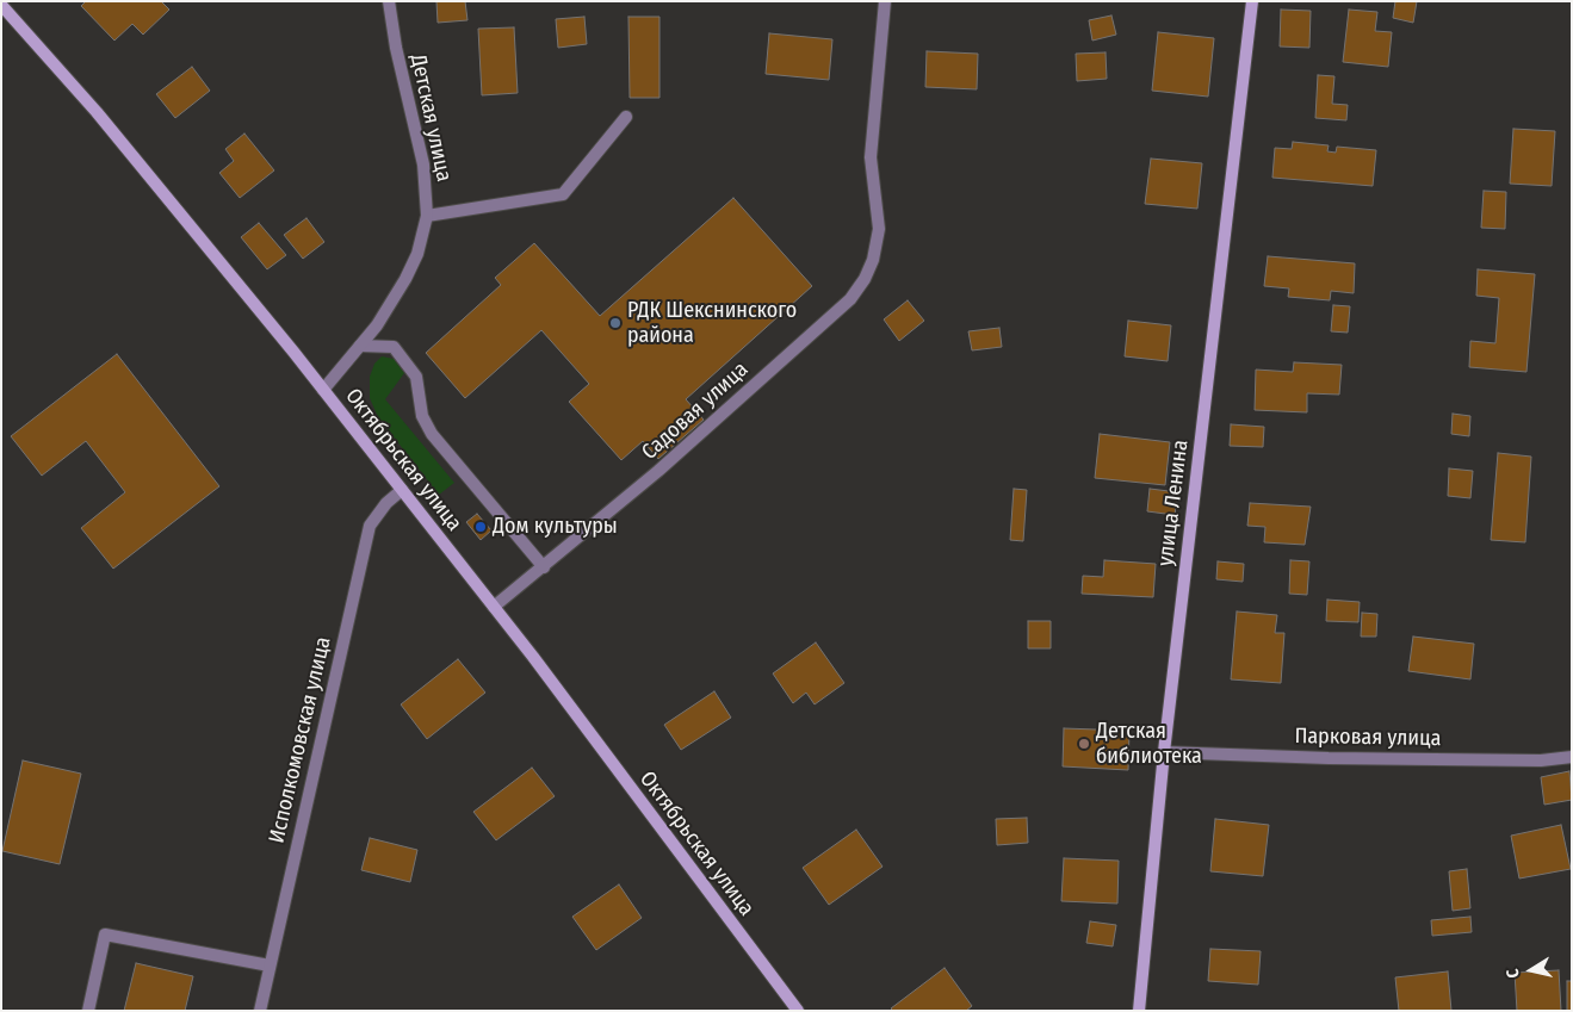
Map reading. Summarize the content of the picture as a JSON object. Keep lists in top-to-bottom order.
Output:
{
  "streets": {
    "street": [
      "Детская улица",
      "Садовая улица",
      "Октябрьская улица",
      "улица Ленина",
      "Парковая улица",
      "Исполкомовская улица"
    ]
  },
  "crossings": [
    ["Детская улица", "Октябрьская улица"],
    ["Садовая улица", "Октябрьская улица"],
    ["Октябрьская улица", "Исполкомовская улица"],
    ["улица Ленина", "Парковая улица"]
  ],
  "places": ["РДК Шекснинского района", "Дом культуры", "Детская библиотека"],
  "north": "left"
}
